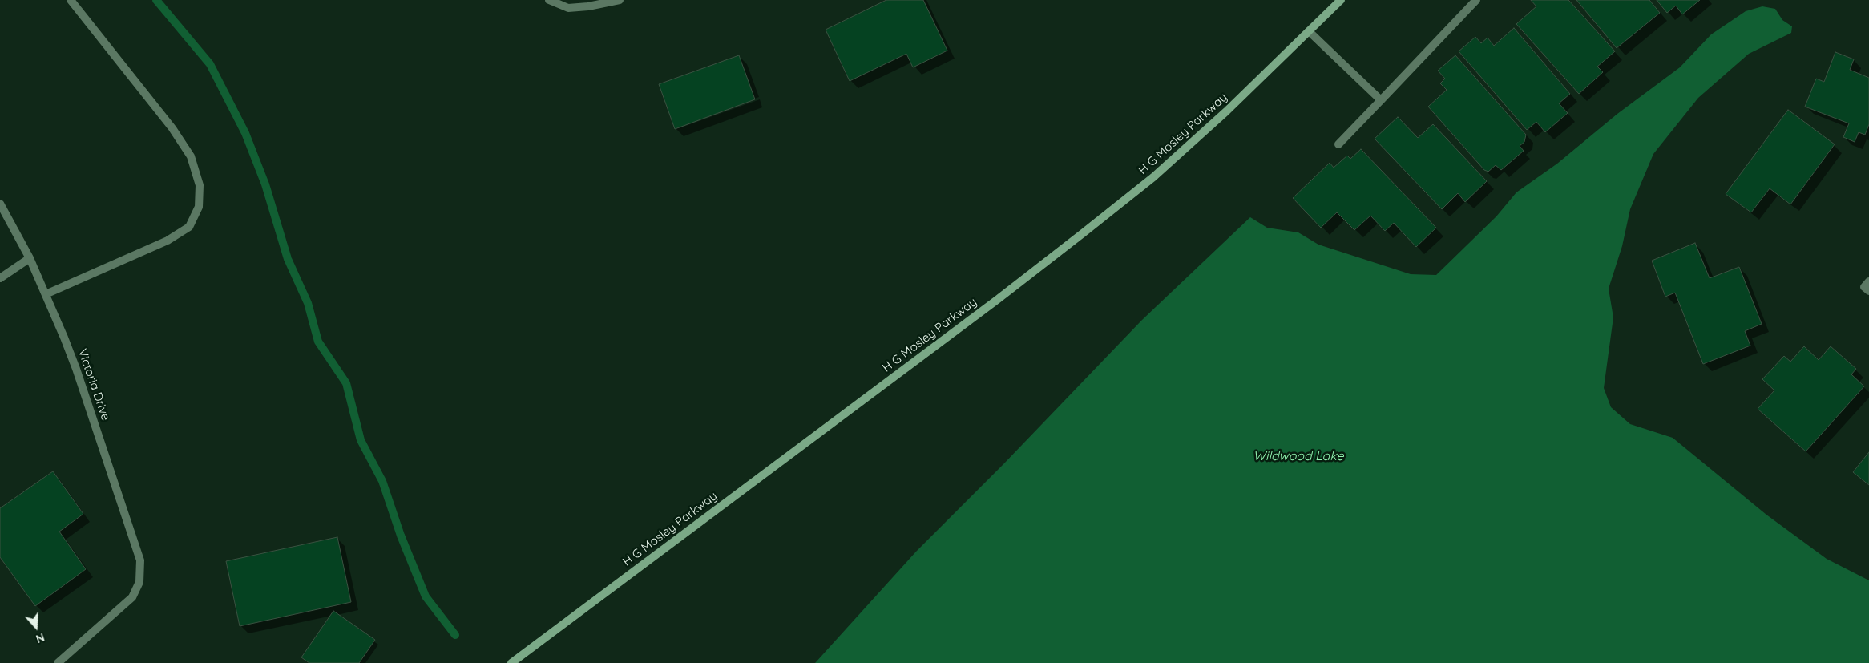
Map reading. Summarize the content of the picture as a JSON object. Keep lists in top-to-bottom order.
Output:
{
  "streets": {
    "main road": ["H G Mosley Parkway"],
    "street": ["Victoria Drive"]
  },
  "water": ["Wildwood Lake"],
  "north": "bottom"
}
